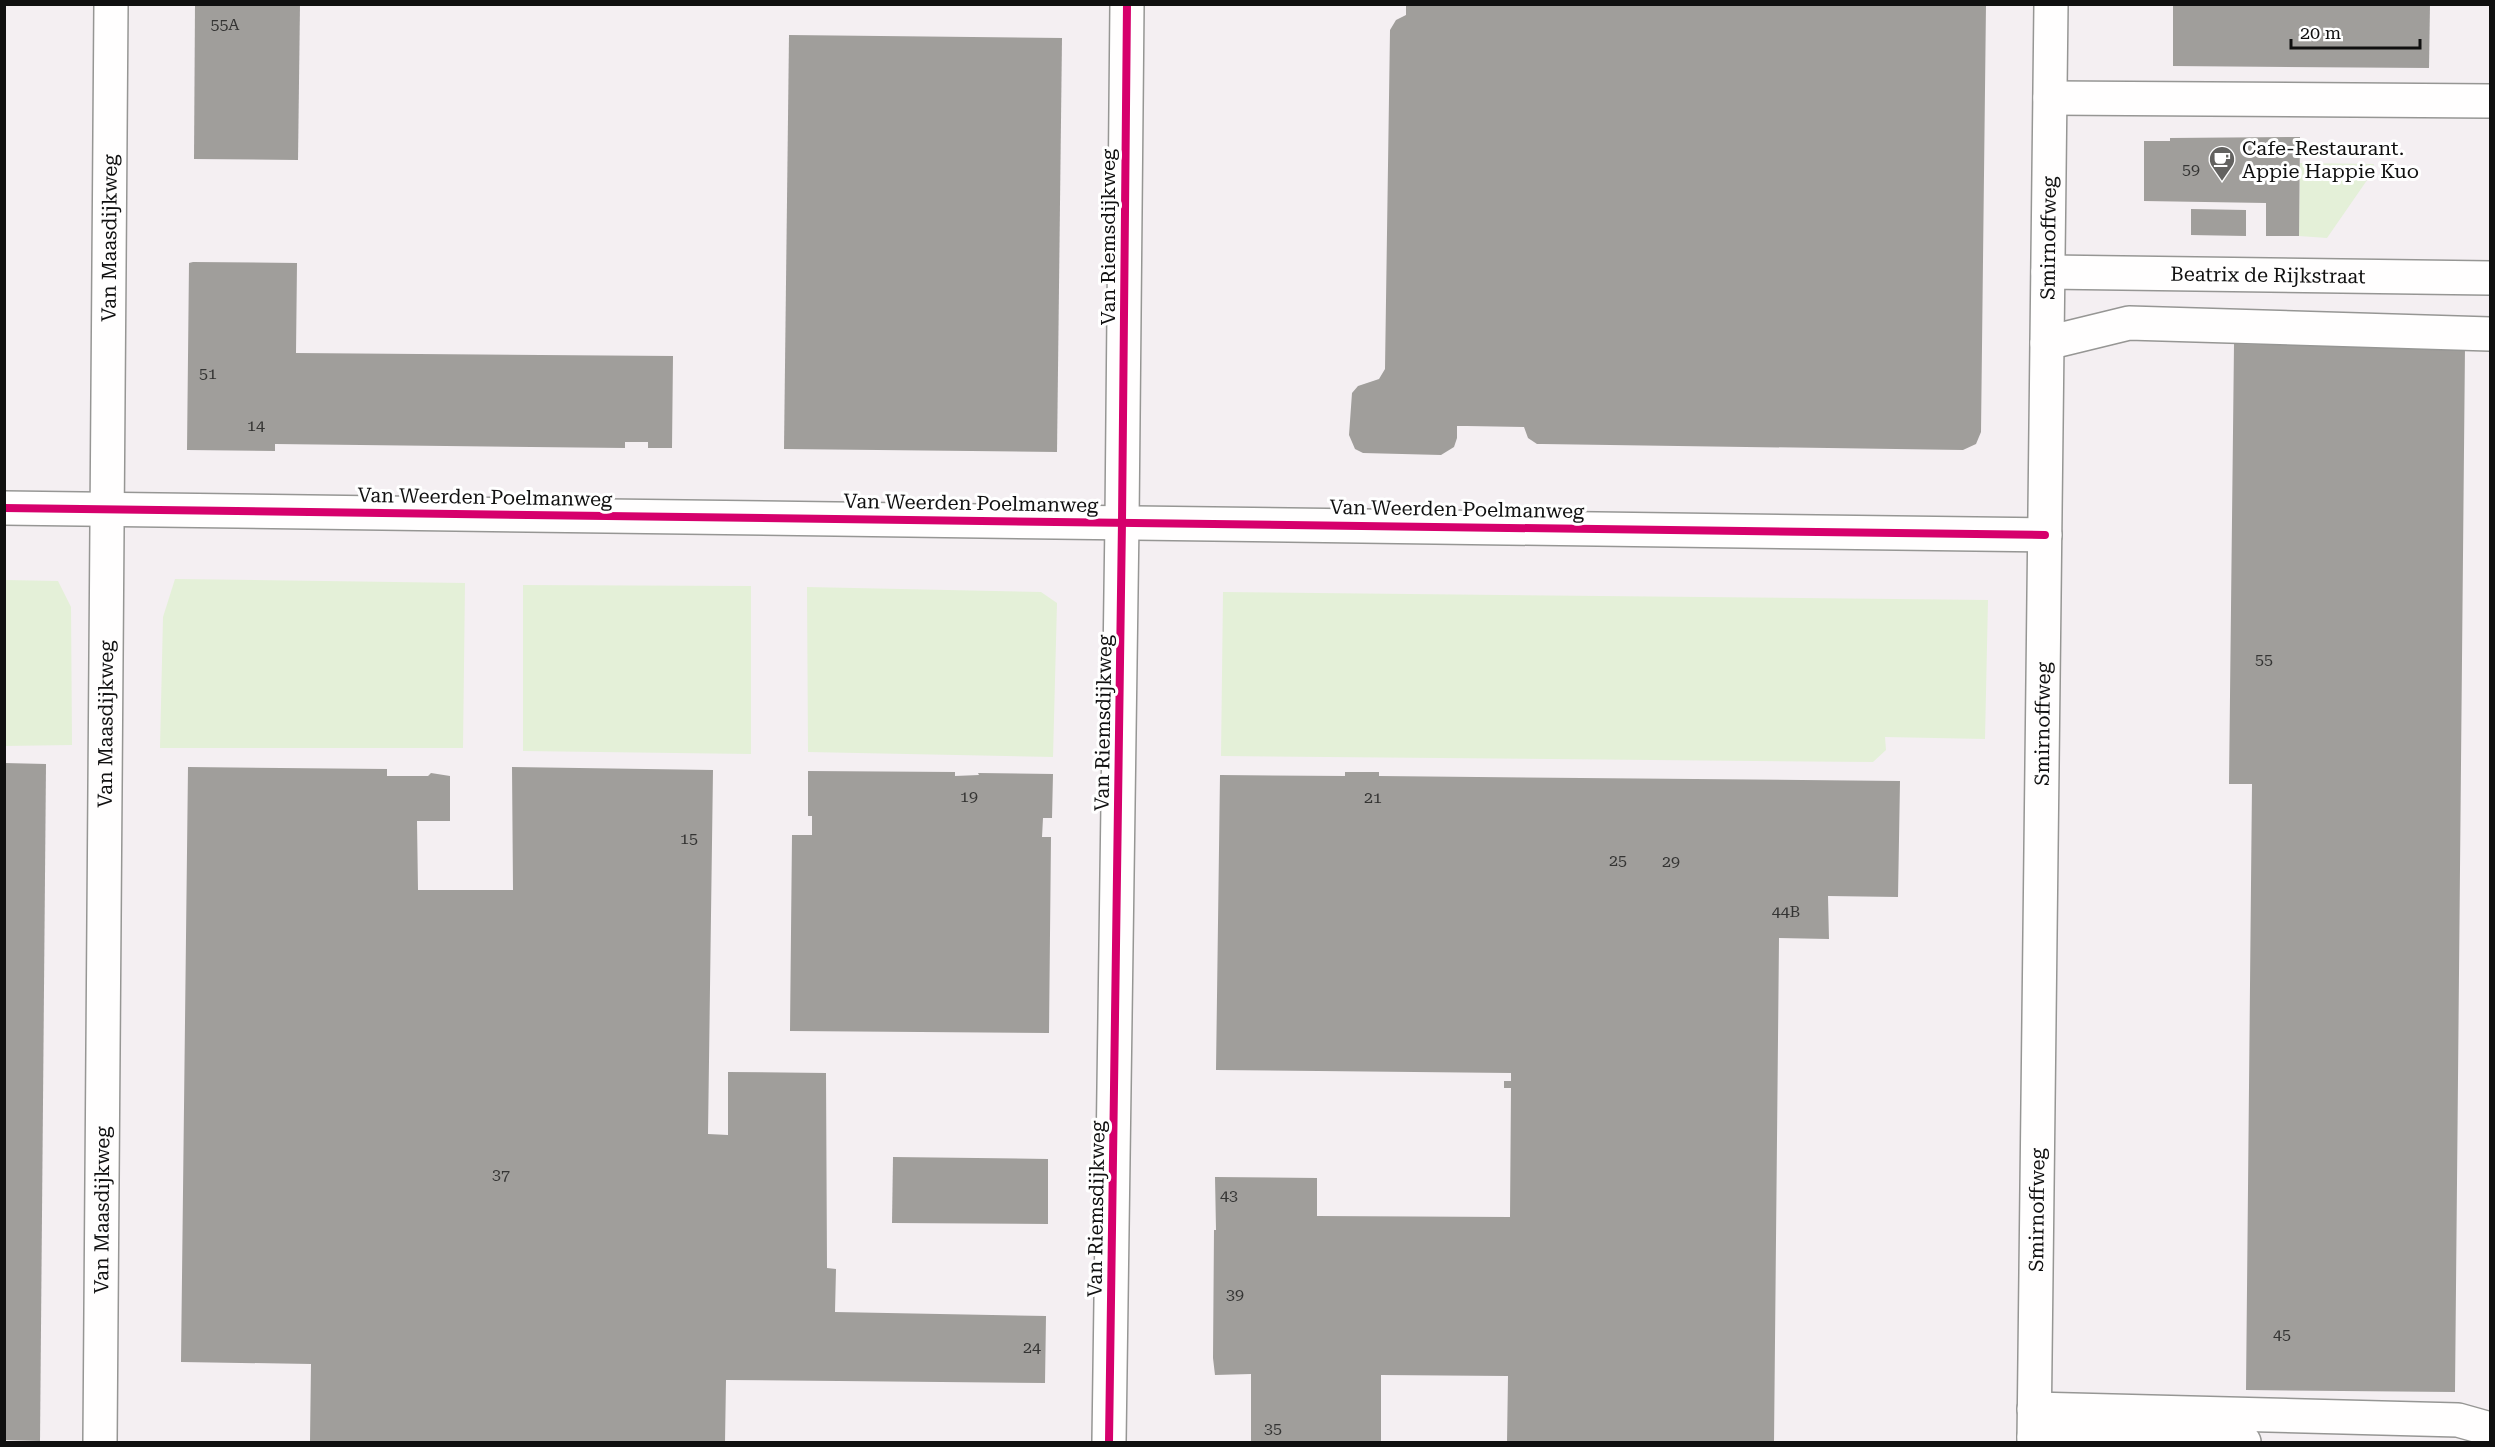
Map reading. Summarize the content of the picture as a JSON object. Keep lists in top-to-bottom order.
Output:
{
  "streets": {
    "street": [
      "Van Riemsdijkweg",
      "Van Maasdijkweg",
      "Smirnoffweg",
      "Beatrix de Rijkstraat",
      "Van Weerden Poelmanweg"
    ]
  },
  "crossings": [
    ["Van Riemsdijkweg", "Van Weerden Poelmanweg"],
    ["Van Maasdijkweg", "Van Weerden Poelmanweg"],
    ["Smirnoffweg", "Beatrix de Rijkstraat"],
    ["Smirnoffweg", "Van Weerden Poelmanweg"]
  ],
  "places": {
    "cafe": ["Cafe-Restaurant. Appie Happie Kuo"]
  },
  "house_numbers": [
    "55A",
    "59",
    "51",
    "14",
    "55",
    "19",
    "21",
    "15",
    "25",
    "29",
    "44B",
    "37",
    "43",
    "39",
    "45",
    "24",
    "35"
  ],
  "scale_bar": "20 m"
}
